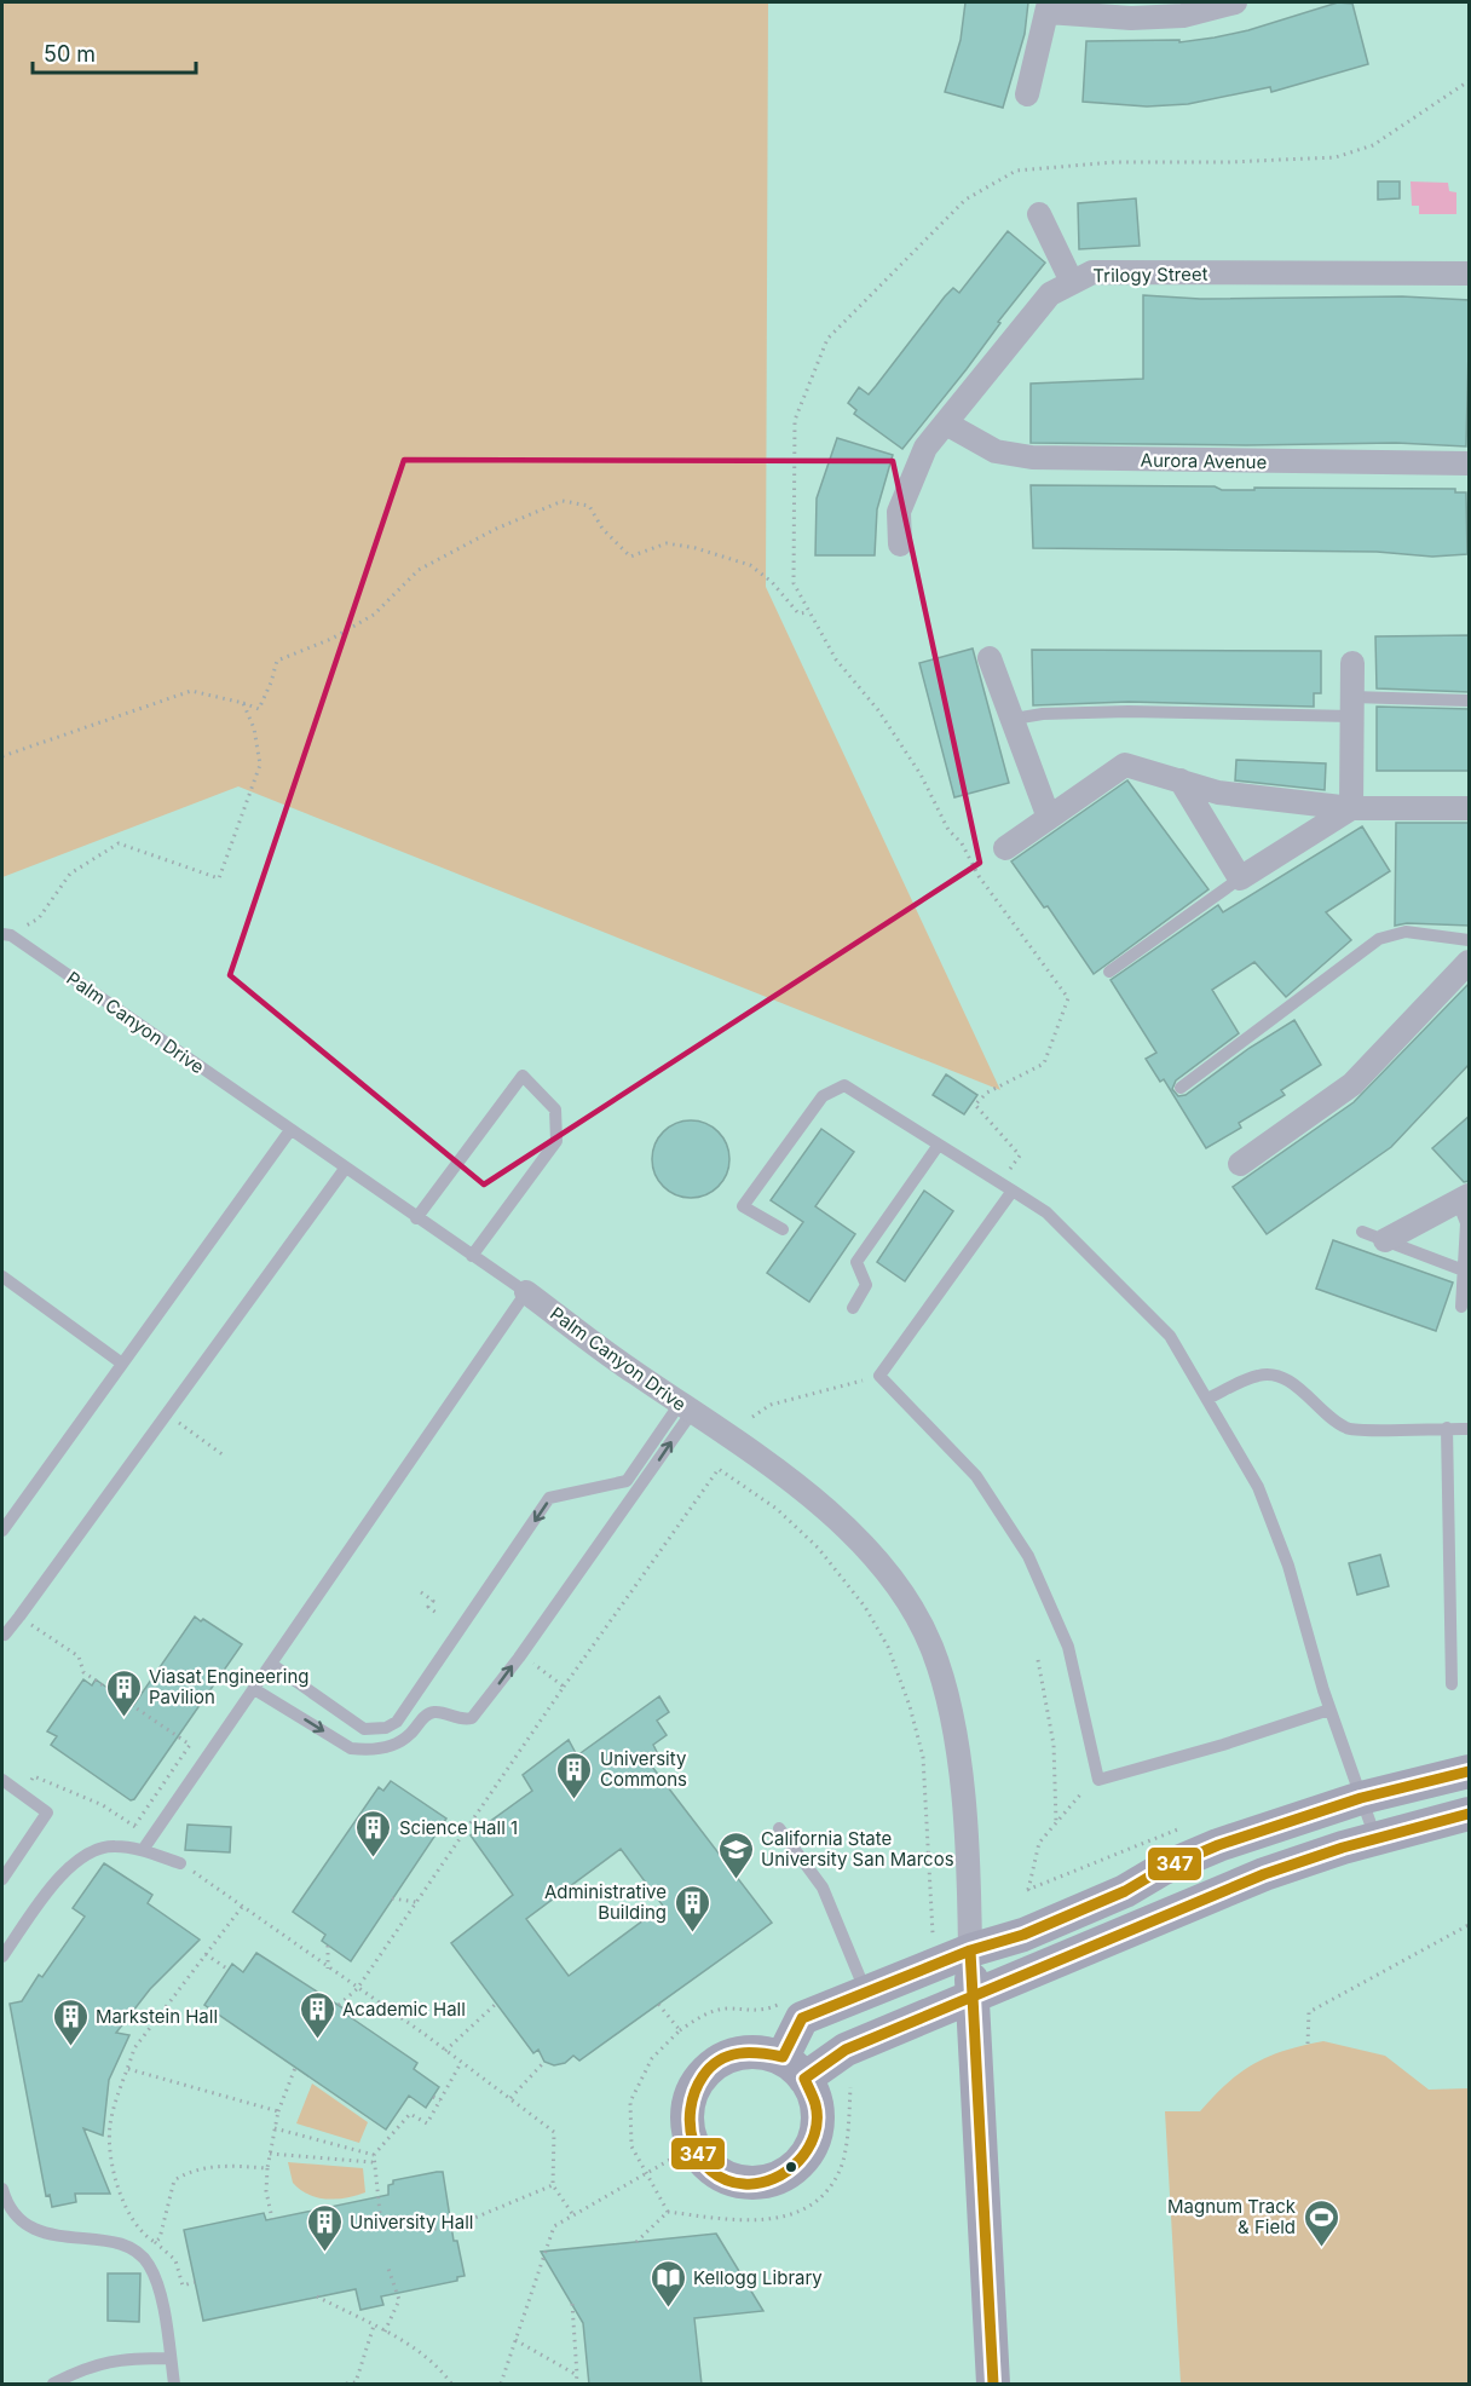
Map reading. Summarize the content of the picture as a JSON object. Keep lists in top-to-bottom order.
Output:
{
  "streets": {
    "street": ["Trilogy Street", "Aurora Avenue", "Palm Canyon Drive"]
  },
  "crossings": [
    ["Trilogy Street", "Aurora Avenue"]
  ],
  "places": {
    "building": [
      "Viasat Engineering Pavilion",
      "University Commons",
      "Science Hall 1",
      "Administrative Building",
      "Academic Hall",
      "Markstein Hall",
      "University Hall"
    ],
    "school or university": ["California State University San Marcos"],
    "sports": ["Magnum Track & Field"],
    "library": ["Kellogg Library"]
  },
  "lines": ["transit line 347"],
  "scale_bar": "50 m"
}
